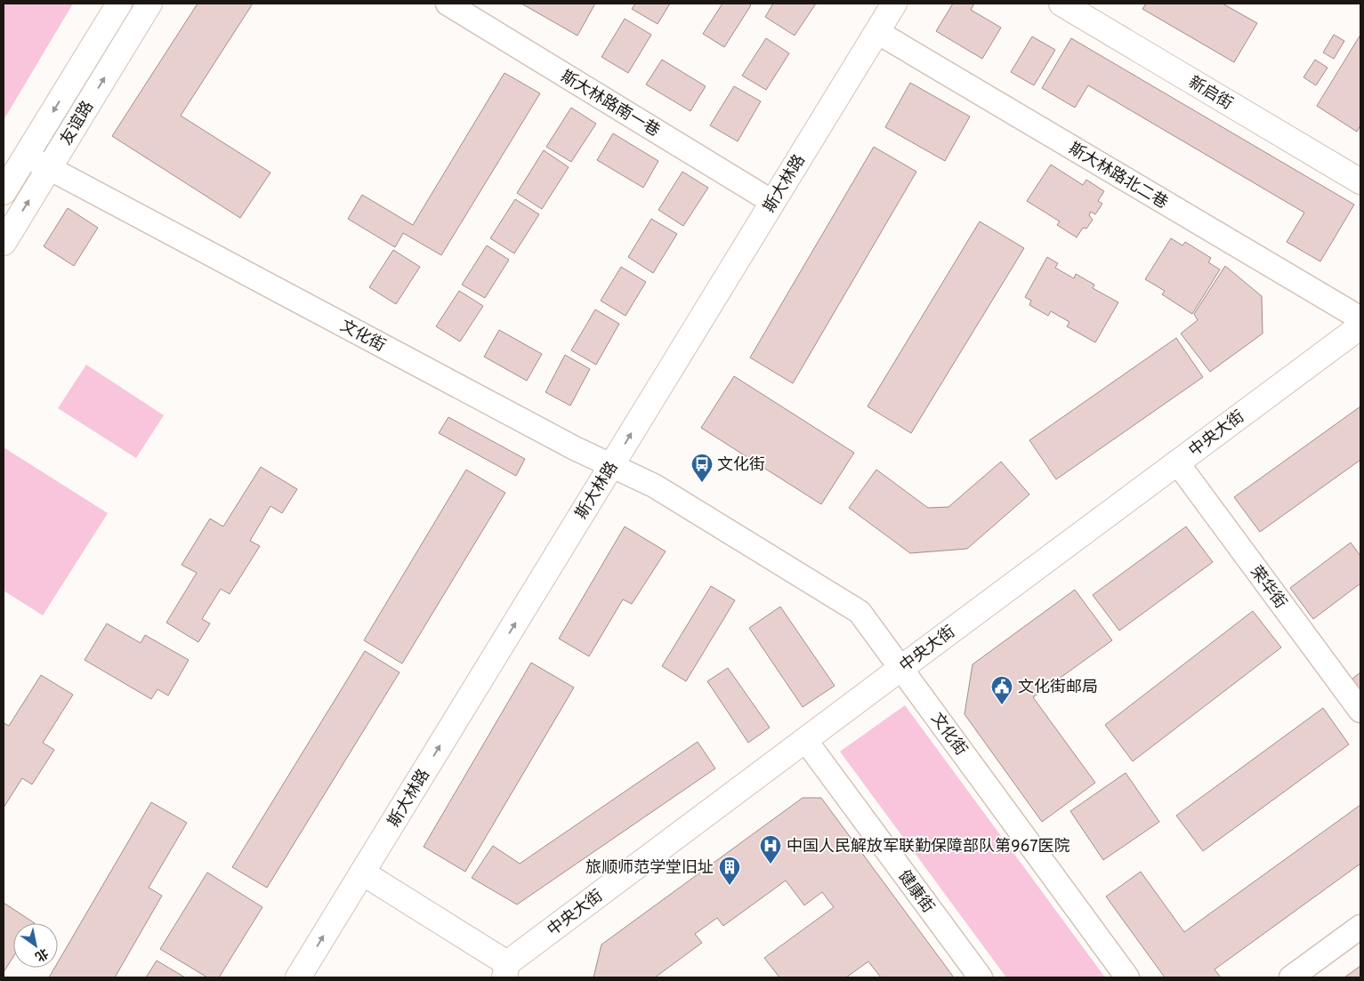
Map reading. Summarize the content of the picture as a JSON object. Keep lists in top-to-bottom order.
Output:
{
  "streets": {
    "main road": [
      "新启街",
      "友谊路",
      "斯大林路",
      "中央大街"
    ],
    "street": [
      "斯大林路南一巷",
      "斯大林路北二巷",
      "文化街",
      "荣华街",
      "健康街"
    ]
  },
  "crossings": [
    ["斯大林路南一巷", "斯大林路"],
    ["友谊路", "文化街"],
    ["斯大林路北二巷", "斯大林路"],
    ["斯大林路", "文化街"],
    ["文化街", "中央大街"],
    ["中央大街", "荣华街"],
    ["中央大街", "健康街"]
  ],
  "one_way": ["斯大林路"],
  "places": {
    "bus stop": ["文化街"],
    "public building": ["文化街邮局"],
    "hospital": ["中国人民解放军联勤保障部队第967医院"],
    "building": ["旅顺师范学堂旧址"]
  },
  "north": "bottom right"
}
